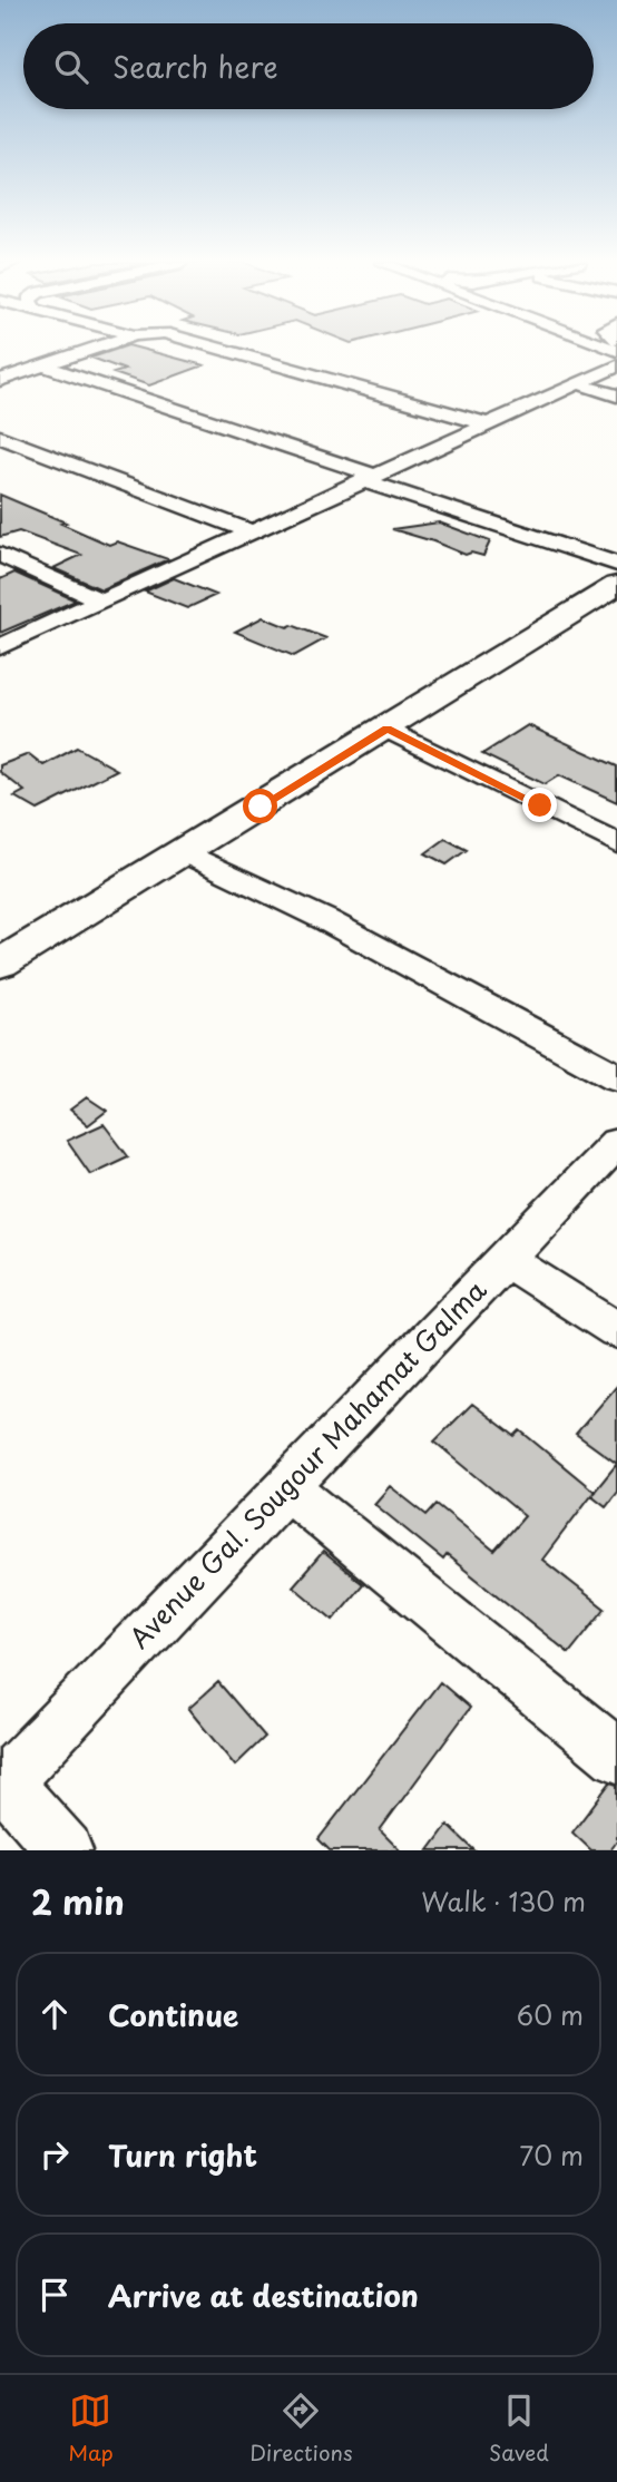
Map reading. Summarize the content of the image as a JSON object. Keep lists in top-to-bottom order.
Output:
{
  "streets": {
    "street": ["Avenue Gal. Sougour Mahamat Galma"]
  },
  "page": {
    "search": "Search here",
    "heading": ["2 min", "Walk · 130 m"],
    "list": [
      ["Continue", "60 m"],
      ["Turn right", "70 m"],
      "Arrive at destination"
    ],
    "nav": ["Map", "Directions", "Saved"]
  }
}
